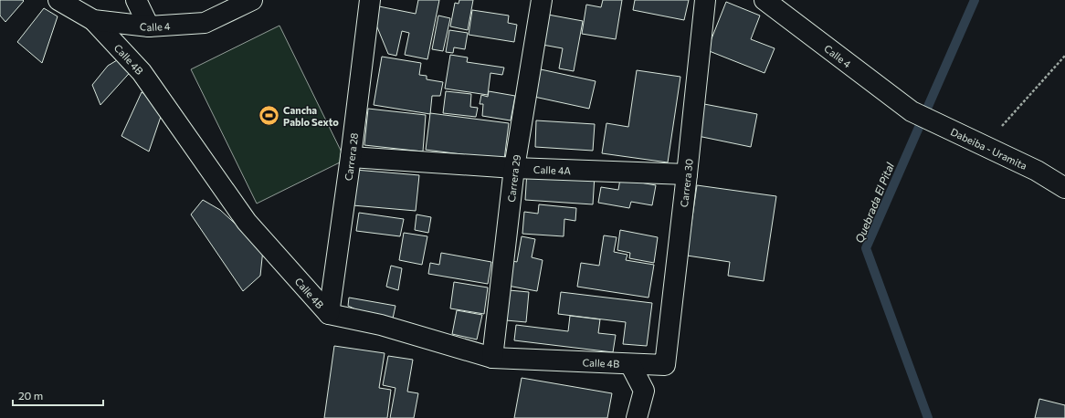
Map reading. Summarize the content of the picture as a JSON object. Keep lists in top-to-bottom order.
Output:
{
  "streets": {
    "street": [
      "Calle 4",
      "Calle 4B",
      "Dabeiba - Uramita",
      "Carrera 28",
      "Calle 4A",
      "Carrera 29",
      "Carrera 30"
    ]
  },
  "crossings": [
    ["Calle 4", "Calle 4B"],
    ["Calle 4", "Dabeiba - Uramita"],
    ["Calle 4B", "Carrera 28"],
    ["Calle 4B", "Carrera 29"],
    ["Calle 4B", "Carrera 30"],
    ["Carrera 28", "Calle 4A"],
    ["Calle 4A", "Carrera 29"],
    ["Calle 4A", "Carrera 30"]
  ],
  "water": ["Quebrada El Pital"],
  "places": {
    "sports": ["Cancha Pablo Sexto"]
  },
  "scale_bar": "20 m"
}
